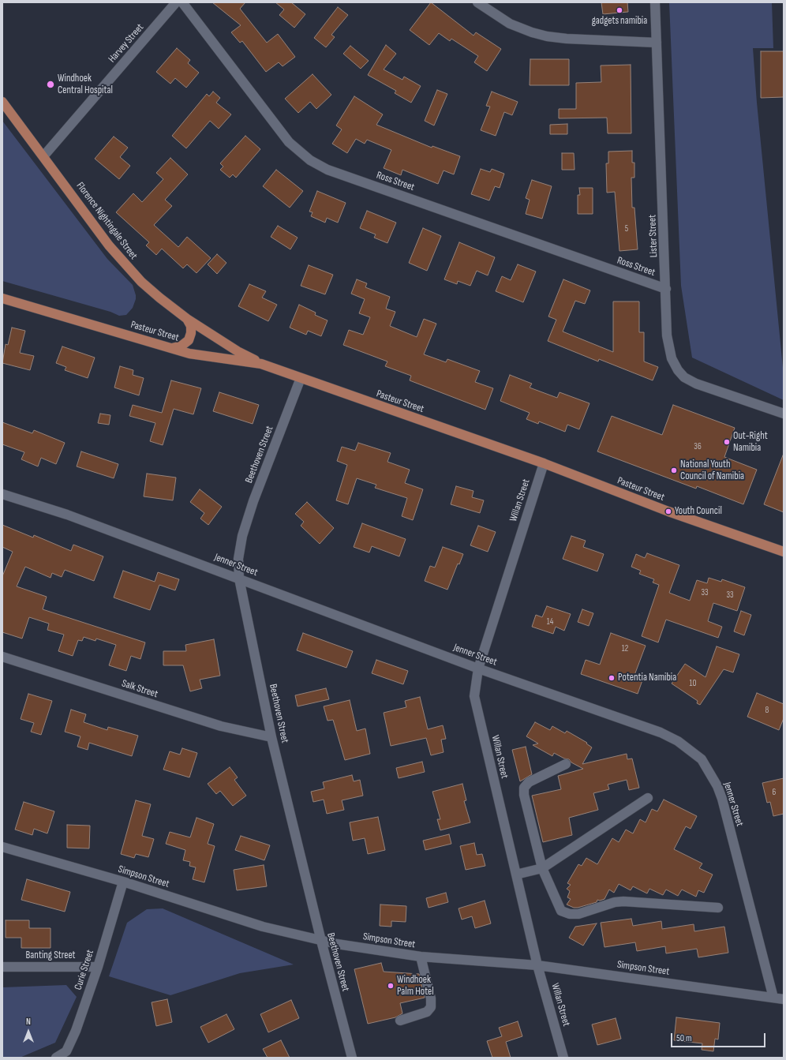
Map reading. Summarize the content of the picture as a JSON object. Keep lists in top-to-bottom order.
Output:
{
  "streets": {
    "main road": ["Florence Nightingale Street", "Pasteur Street"],
    "street": [
      "Harvey Street",
      "Ross Street",
      "Lister Street",
      "Beethoven Street",
      "Willan Street",
      "Jenner Street",
      "Salk Street",
      "Simpson Street",
      "Banting Street",
      "Curie Street"
    ]
  },
  "crossings": [
    ["Harvey Street", "Florence Nightingale Street"],
    ["Ross Street", "Lister Street"],
    ["Florence Nightingale Street", "Pasteur Street"],
    ["Pasteur Street", "Beethoven Street"],
    ["Pasteur Street", "Willan Street"],
    ["Beethoven Street", "Jenner Street"],
    ["Beethoven Street", "Salk Street"],
    ["Beethoven Street", "Simpson Street"],
    ["Willan Street", "Jenner Street"],
    ["Willan Street", "Simpson Street"],
    ["Jenner Street", "Simpson Street"],
    ["Simpson Street", "Curie Street"],
    ["Banting Street", "Curie Street"]
  ],
  "places": [
    "gadgets namibia",
    "Windhoek Central Hospital",
    "Out-Right Namibia",
    "National Youth Council of Namibia",
    "Youth Council",
    "Potentia Namibia",
    "Windhoek Palm Hotel"
  ],
  "house_numbers": [
    "5",
    "36",
    "33",
    "33",
    "14",
    "12",
    "10",
    "8",
    "6"
  ],
  "scale_bar": "50 m",
  "north": "top"
}
